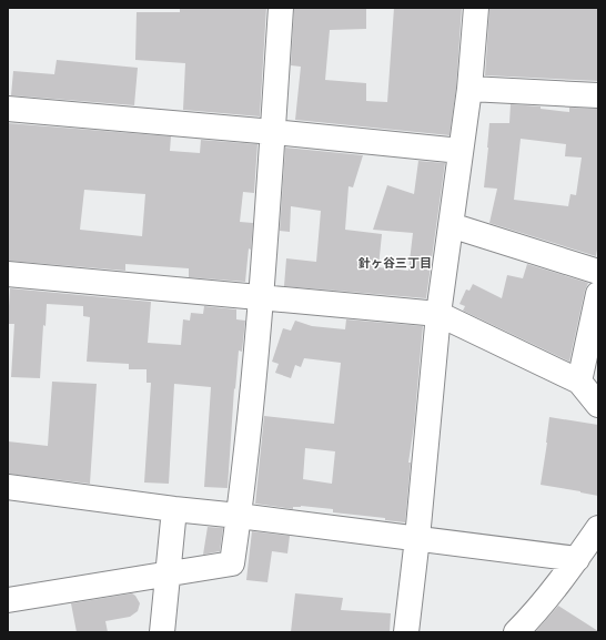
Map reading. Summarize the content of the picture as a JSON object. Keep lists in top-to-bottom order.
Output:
{
  "districts": ["針ヶ谷三丁目"]
}
